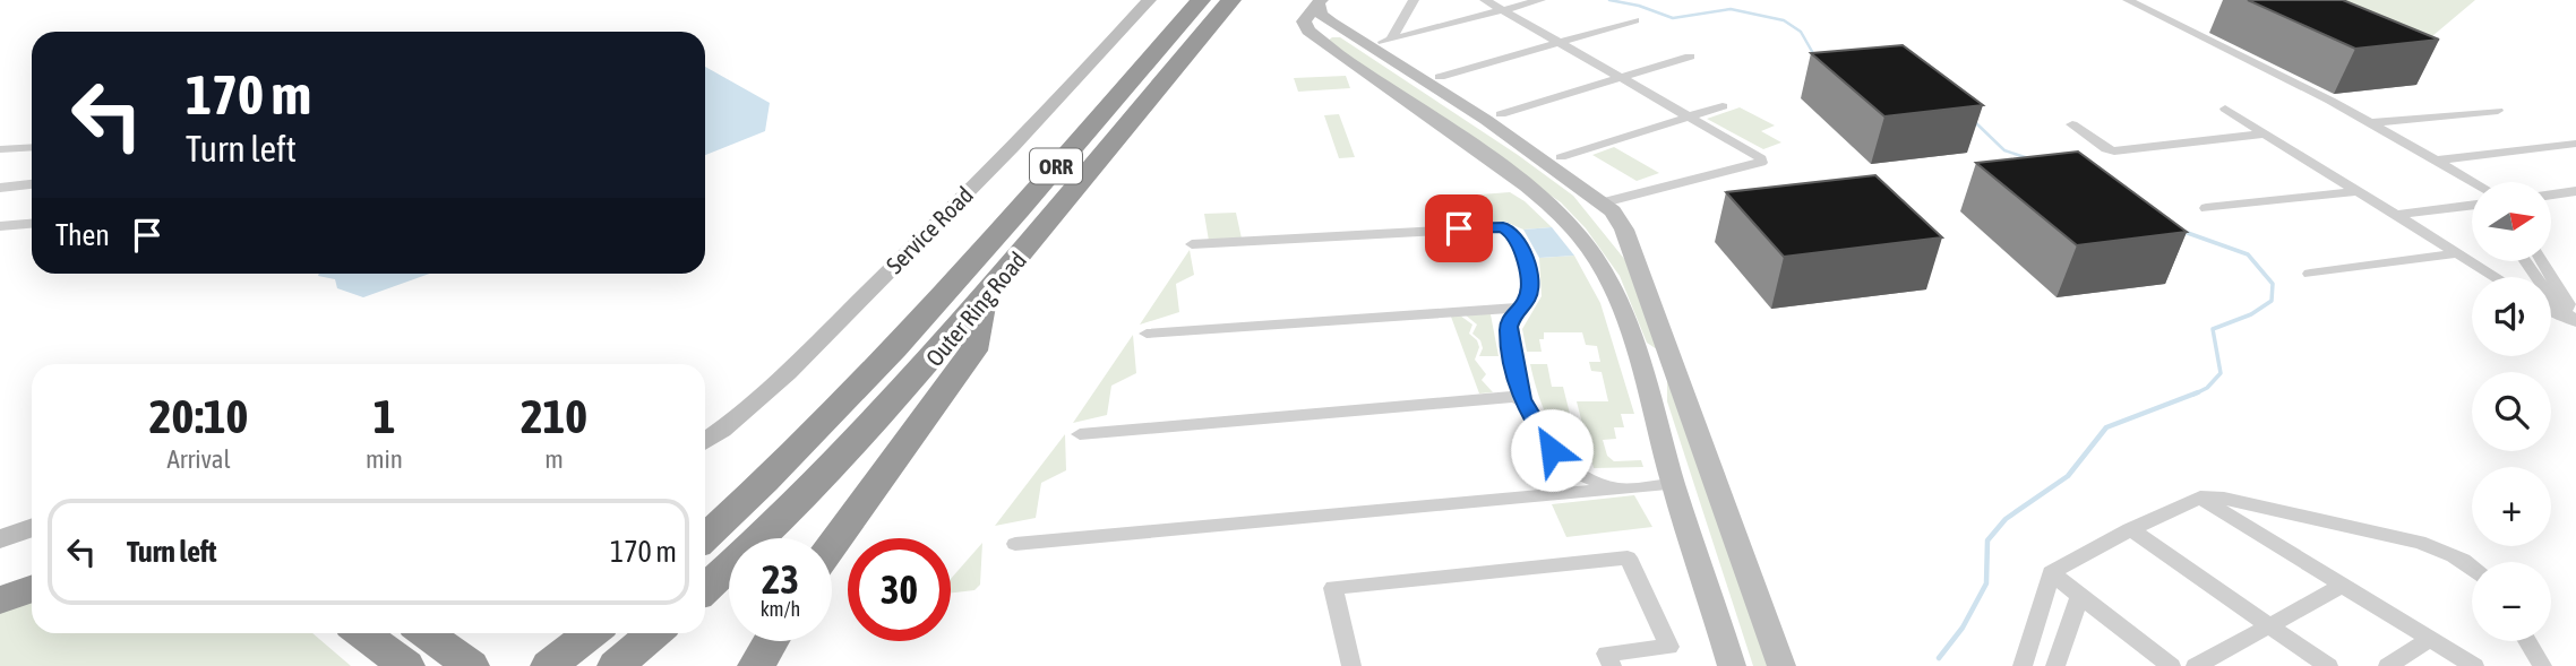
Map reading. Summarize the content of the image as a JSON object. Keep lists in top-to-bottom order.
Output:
{
  "streets": {
    "highway": ["ORR", "Outer Ring Road"],
    "main road": ["Service Road"]
  },
  "north": "right",
  "page": {
    "turn": ["170 m", "Turn left"],
    "map_buttons": ["+", "−"],
    "then": "Then",
    "eta": [
      "20:10",
      "Arrival",
      "1",
      "min",
      "210",
      "m"
    ],
    "list": [
      {
        "name": "Turn left",
        "value": "170 m"
      }
    ],
    "speed": "23 km/h",
    "limit": "30"
  }
}
